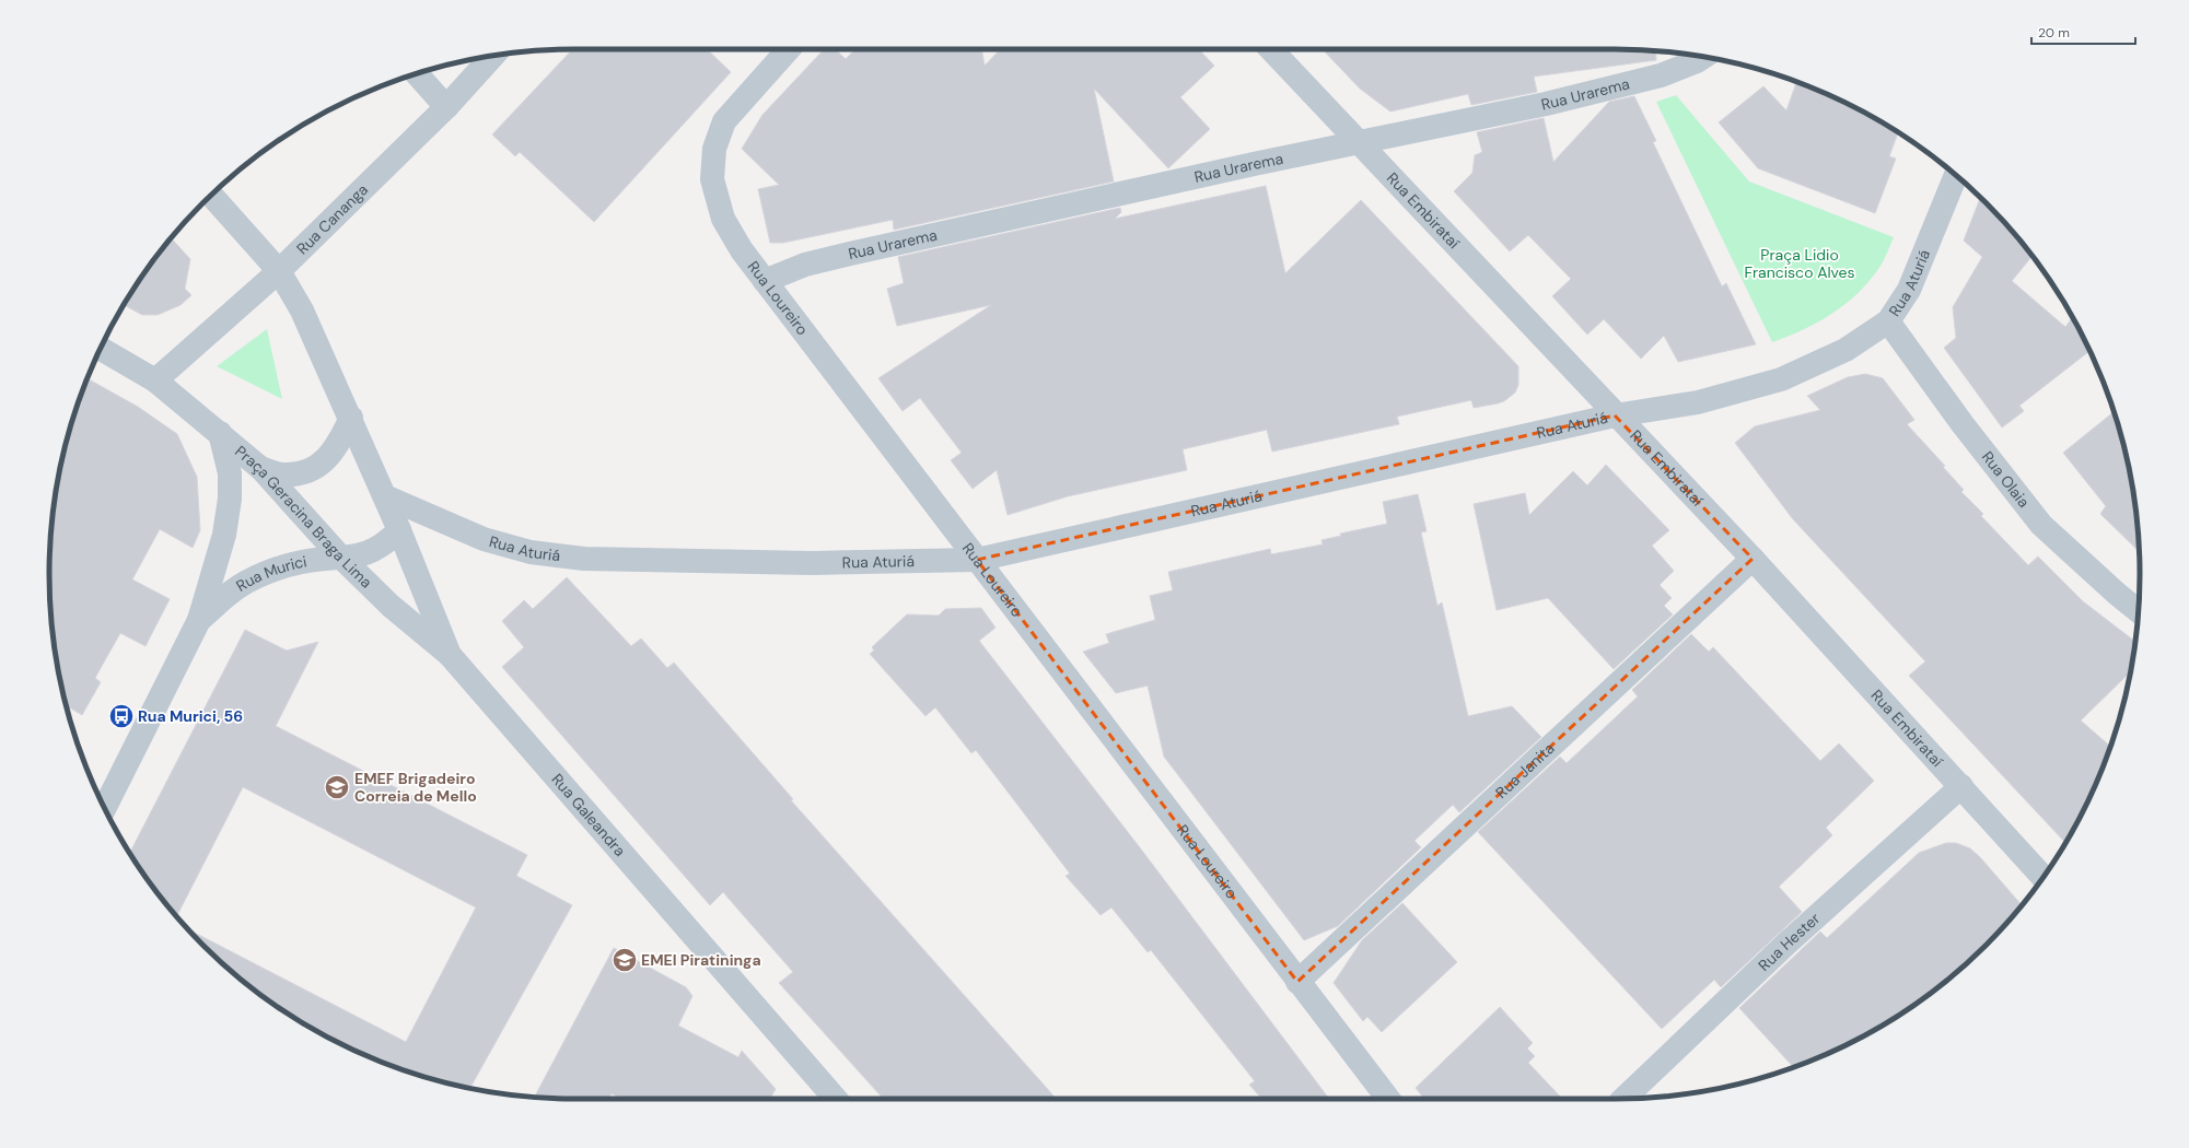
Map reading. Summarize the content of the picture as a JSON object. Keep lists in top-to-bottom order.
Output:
{
  "streets": {
    "street": [
      "Rua Urarema",
      "Rua Embirataí",
      "Rua Cananga",
      "Rua Aturiá",
      "Rua Loureiro",
      "Rua Olaia",
      "Praça Geracina Braga Lima",
      "Rua Murici",
      "Rua Janita",
      "Rua Galeandra",
      "Rua Hester"
    ]
  },
  "crossings": [
    ["Rua Urarema", "Rua Embirataí"],
    ["Rua Urarema", "Rua Loureiro"],
    ["Rua Embirataí", "Rua Aturiá"],
    ["Rua Embirataí", "Rua Janita"],
    ["Rua Embirataí", "Rua Hester"],
    ["Rua Cananga", "Praça Geracina Braga Lima"],
    ["Rua Aturiá", "Rua Loureiro"],
    ["Rua Aturiá", "Rua Olaia"],
    ["Rua Aturiá", "Rua Galeandra"],
    ["Rua Loureiro", "Rua Janita"],
    ["Praça Geracina Braga Lima", "Rua Murici"],
    ["Praça Geracina Braga Lima", "Rua Galeandra"],
    ["Rua Murici", "Rua Galeandra"]
  ],
  "parks": ["Praça Lidio Francisco Alves"],
  "places": {
    "bus stop": ["Rua Murici, 56"],
    "school or university": ["EMEF Brigadeiro Correia de Mello", "EMEI Piratininga"]
  },
  "scale_bar": "20 m"
}
